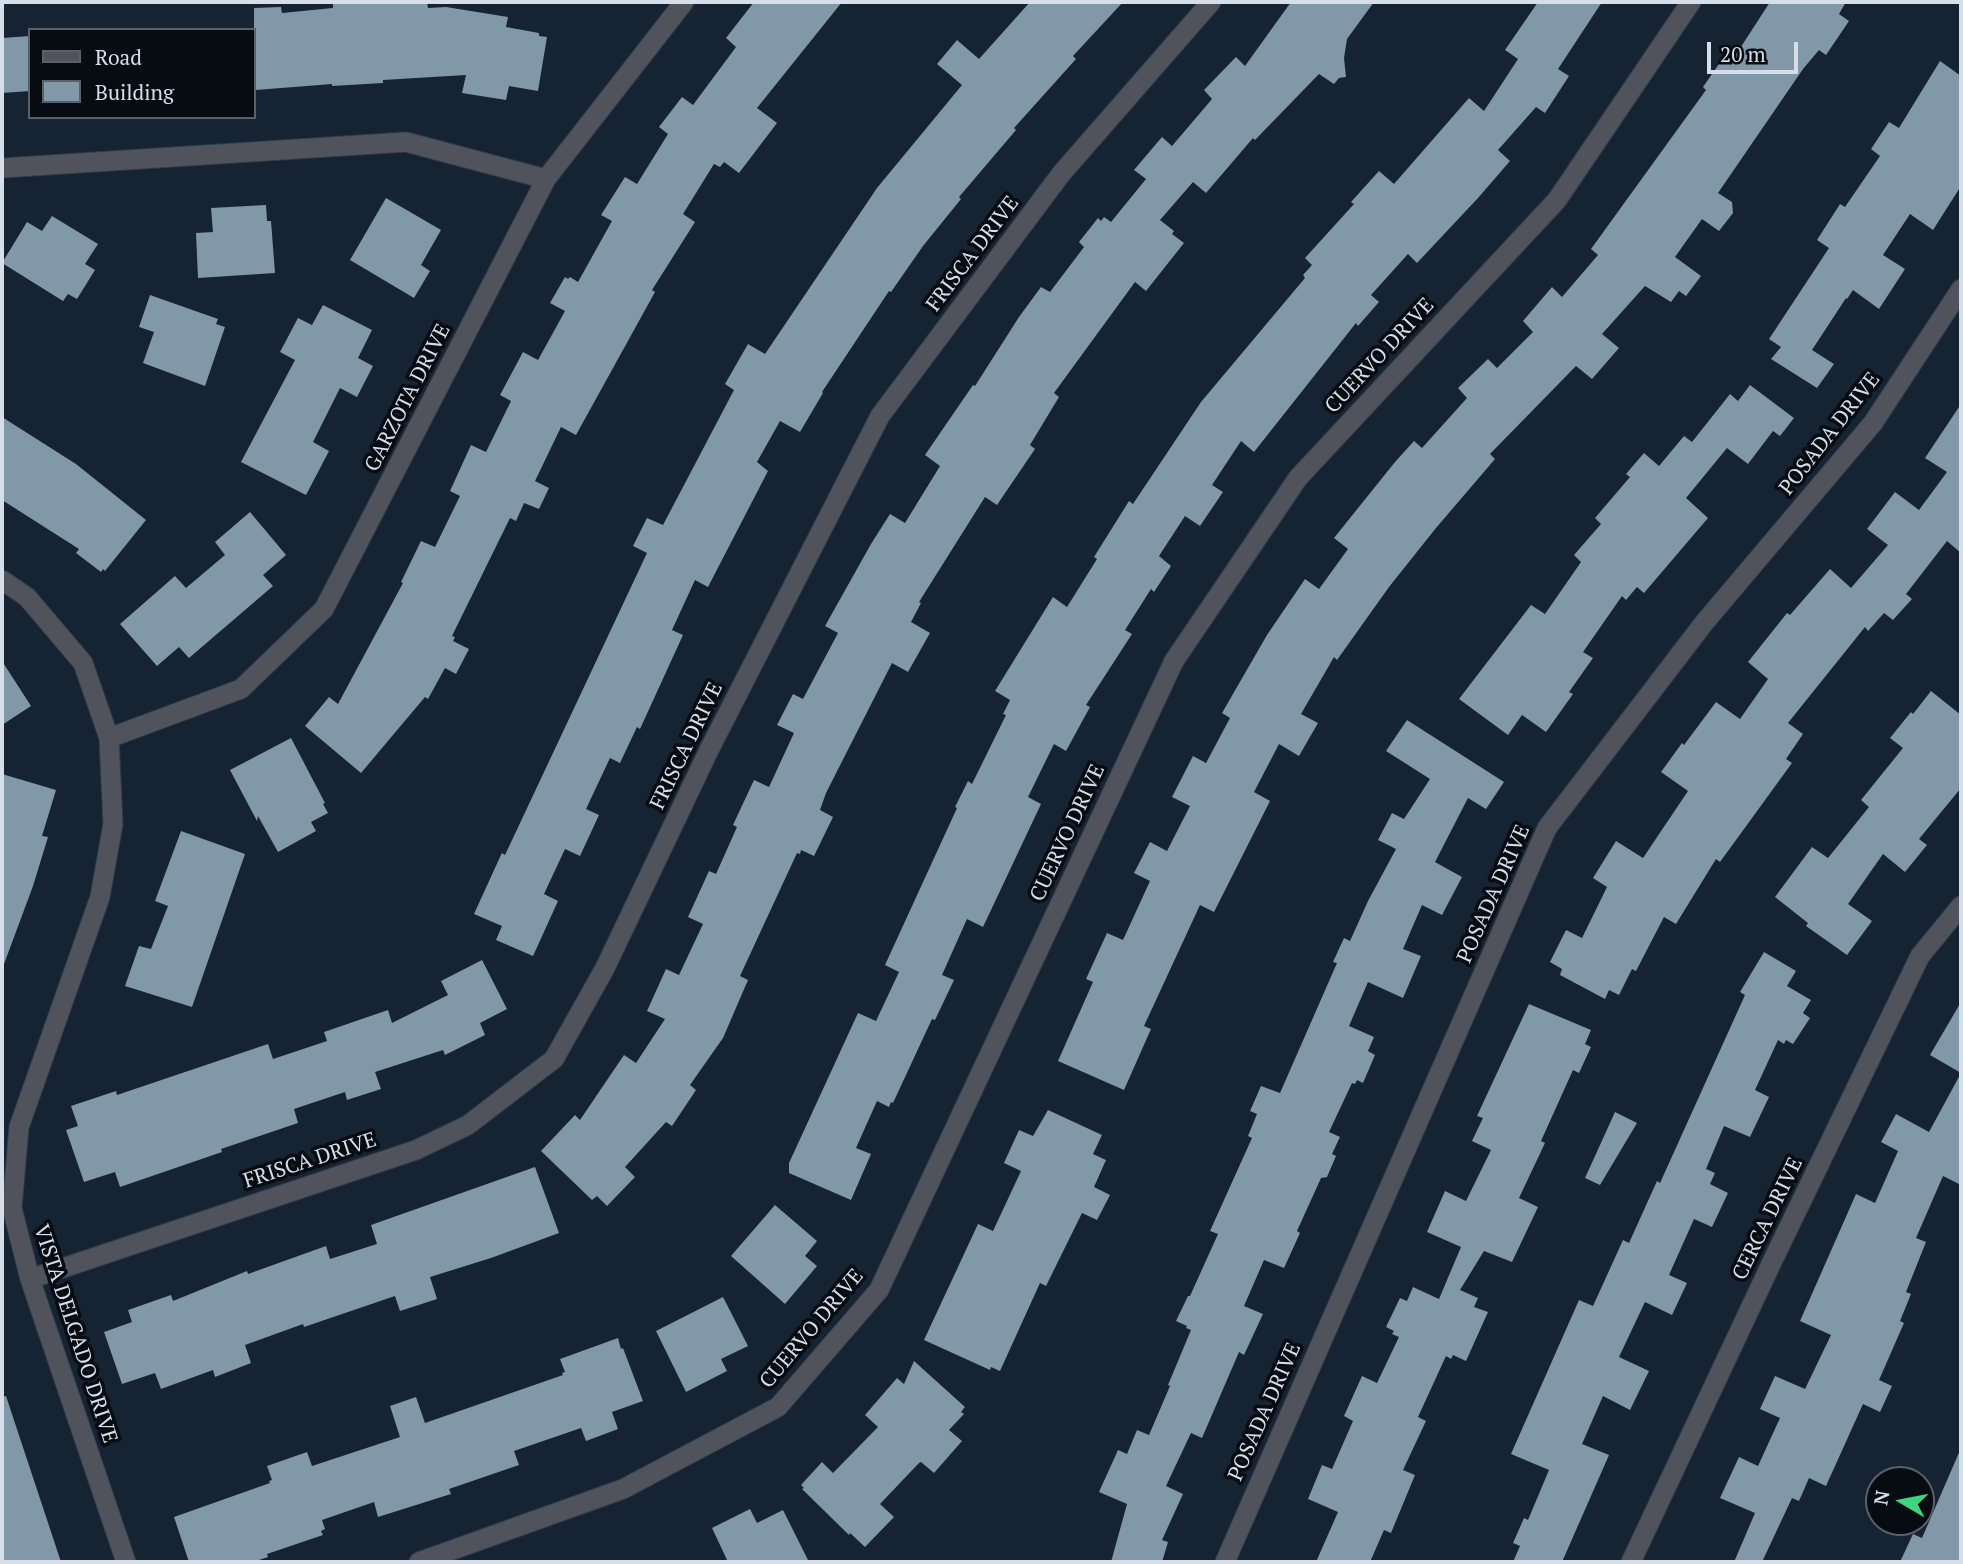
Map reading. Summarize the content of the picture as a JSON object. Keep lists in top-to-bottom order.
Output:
{
  "streets": {
    "street": [
      "FRISCA DRIVE",
      "CUERVO DRIVE",
      "GARZOTA DRIVE",
      "POSADA DRIVE",
      "CERCA DRIVE",
      "VISTA DELGADO DRIVE"
    ]
  },
  "crossings": [
    ["FRISCA DRIVE", "VISTA DELGADO DRIVE"],
    ["GARZOTA DRIVE", "VISTA DELGADO DRIVE"]
  ],
  "legend": ["Road", "Building"],
  "scale_bar": "20 m",
  "north": "left"
}
